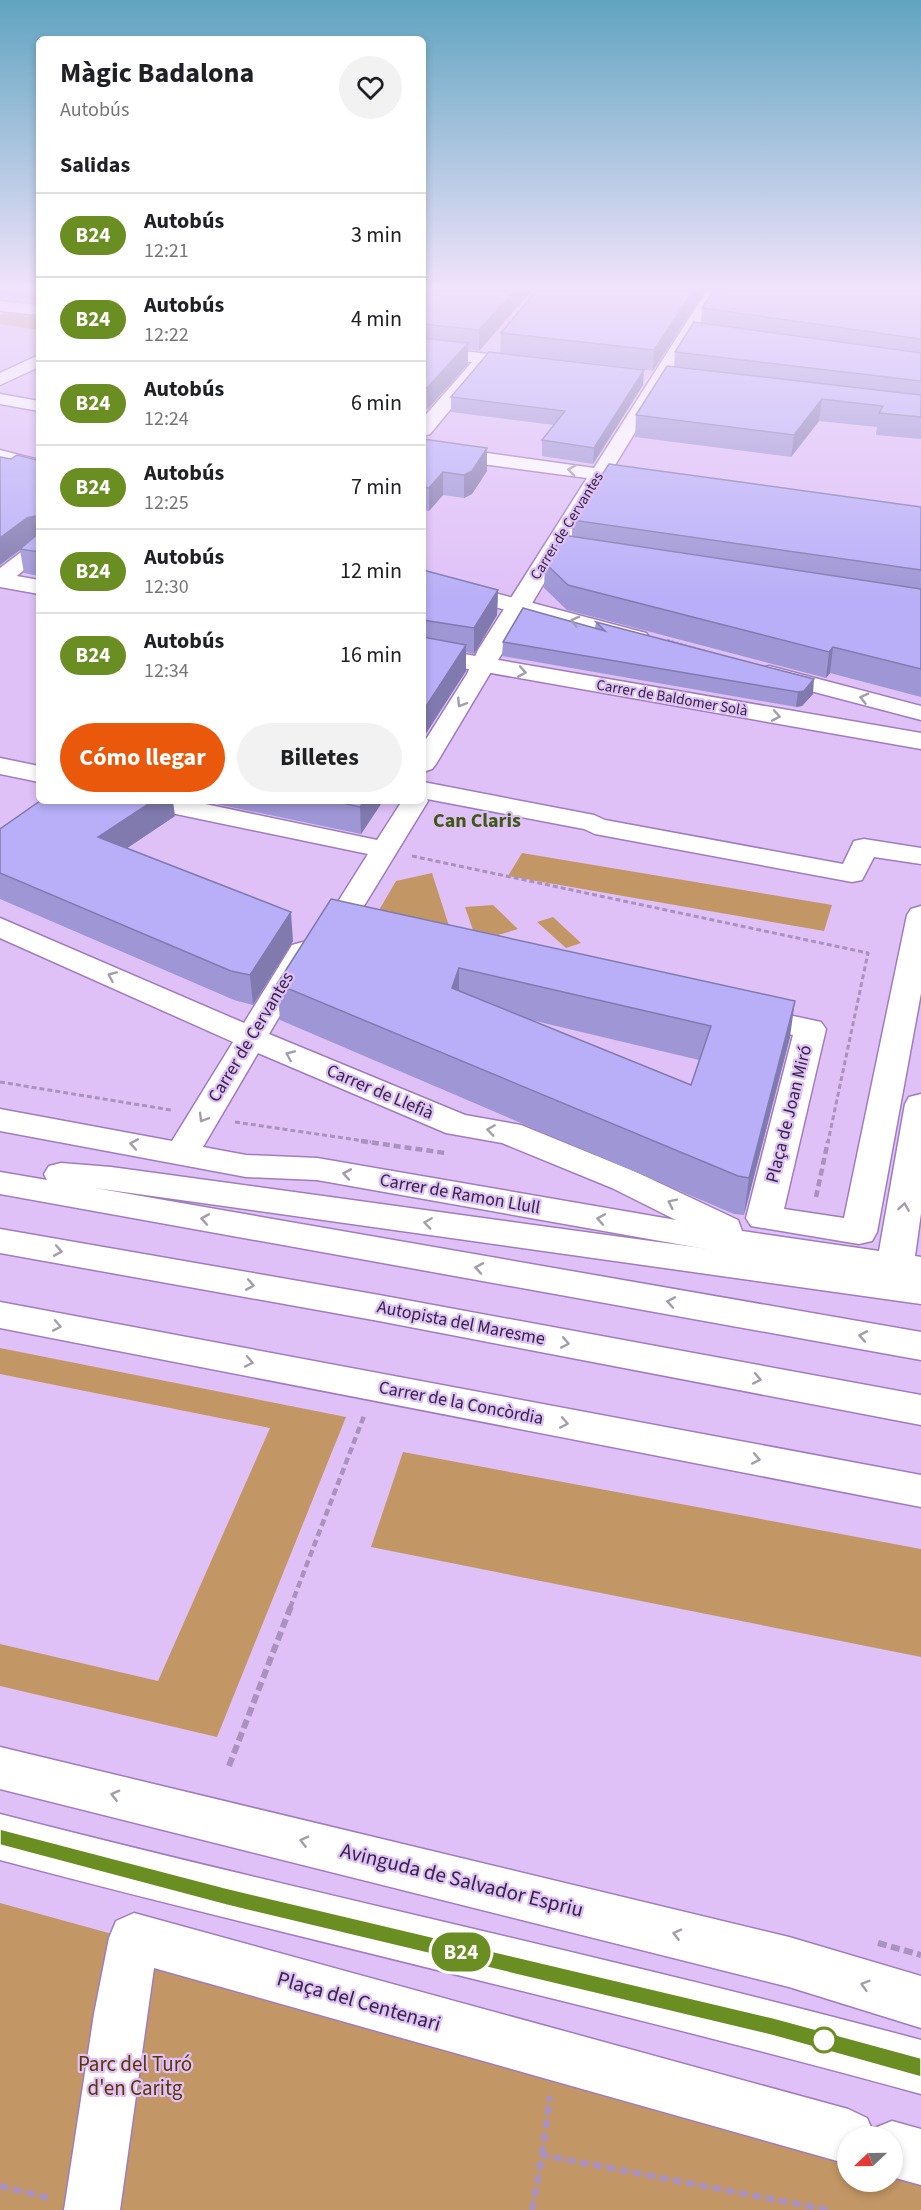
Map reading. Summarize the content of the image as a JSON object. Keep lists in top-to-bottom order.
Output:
{
  "streets": {
    "main road": [
      "Carrer de Cervantes",
      "Carrer de Baldomer Solà",
      "Carrer de Llefià",
      "Plaça de Joan Miró",
      "Carrer de Ramon Llull",
      "Autopista del Maresme",
      "Carrer de la Concòrdia",
      "Avinguda de Salvador Espriu",
      "Plaça del Centenari"
    ]
  },
  "crossings": [
    ["Carrer de Cervantes", "Carrer de Baldomer Solà"],
    ["Carrer de Cervantes", "Carrer de Llefià"],
    ["Carrer de Cervantes", "Carrer de Ramon Llull"],
    ["Carrer de Llefià", "Carrer de Ramon Llull"]
  ],
  "districts": ["Can Claris"],
  "parks": ["Parc del Turó d'en Caritg"],
  "lines": ["bus line B24"],
  "north": "left",
  "page": {
    "on_map": "B24",
    "heading": [
      ["Màgic Badalona", "Autobús"],
      "Salidas"
    ],
    "list": [
      {
        "mark": "B24",
        "name": "Autobús",
        "note": "12:21",
        "value": "3 min"
      },
      {
        "mark": "B24",
        "name": "Autobús",
        "note": "12:22",
        "value": "4 min"
      },
      {
        "mark": "B24",
        "name": "Autobús",
        "note": "12:24",
        "value": "6 min"
      },
      {
        "mark": "B24",
        "name": "Autobús",
        "note": "12:25",
        "value": "7 min"
      },
      {
        "mark": "B24",
        "name": "Autobús",
        "note": "12:30",
        "value": "12 min"
      },
      {
        "mark": "B24",
        "name": "Autobús",
        "note": "12:34",
        "value": "16 min"
      }
    ],
    "buttons": ["Cómo llegar", "Billetes"]
  }
}
